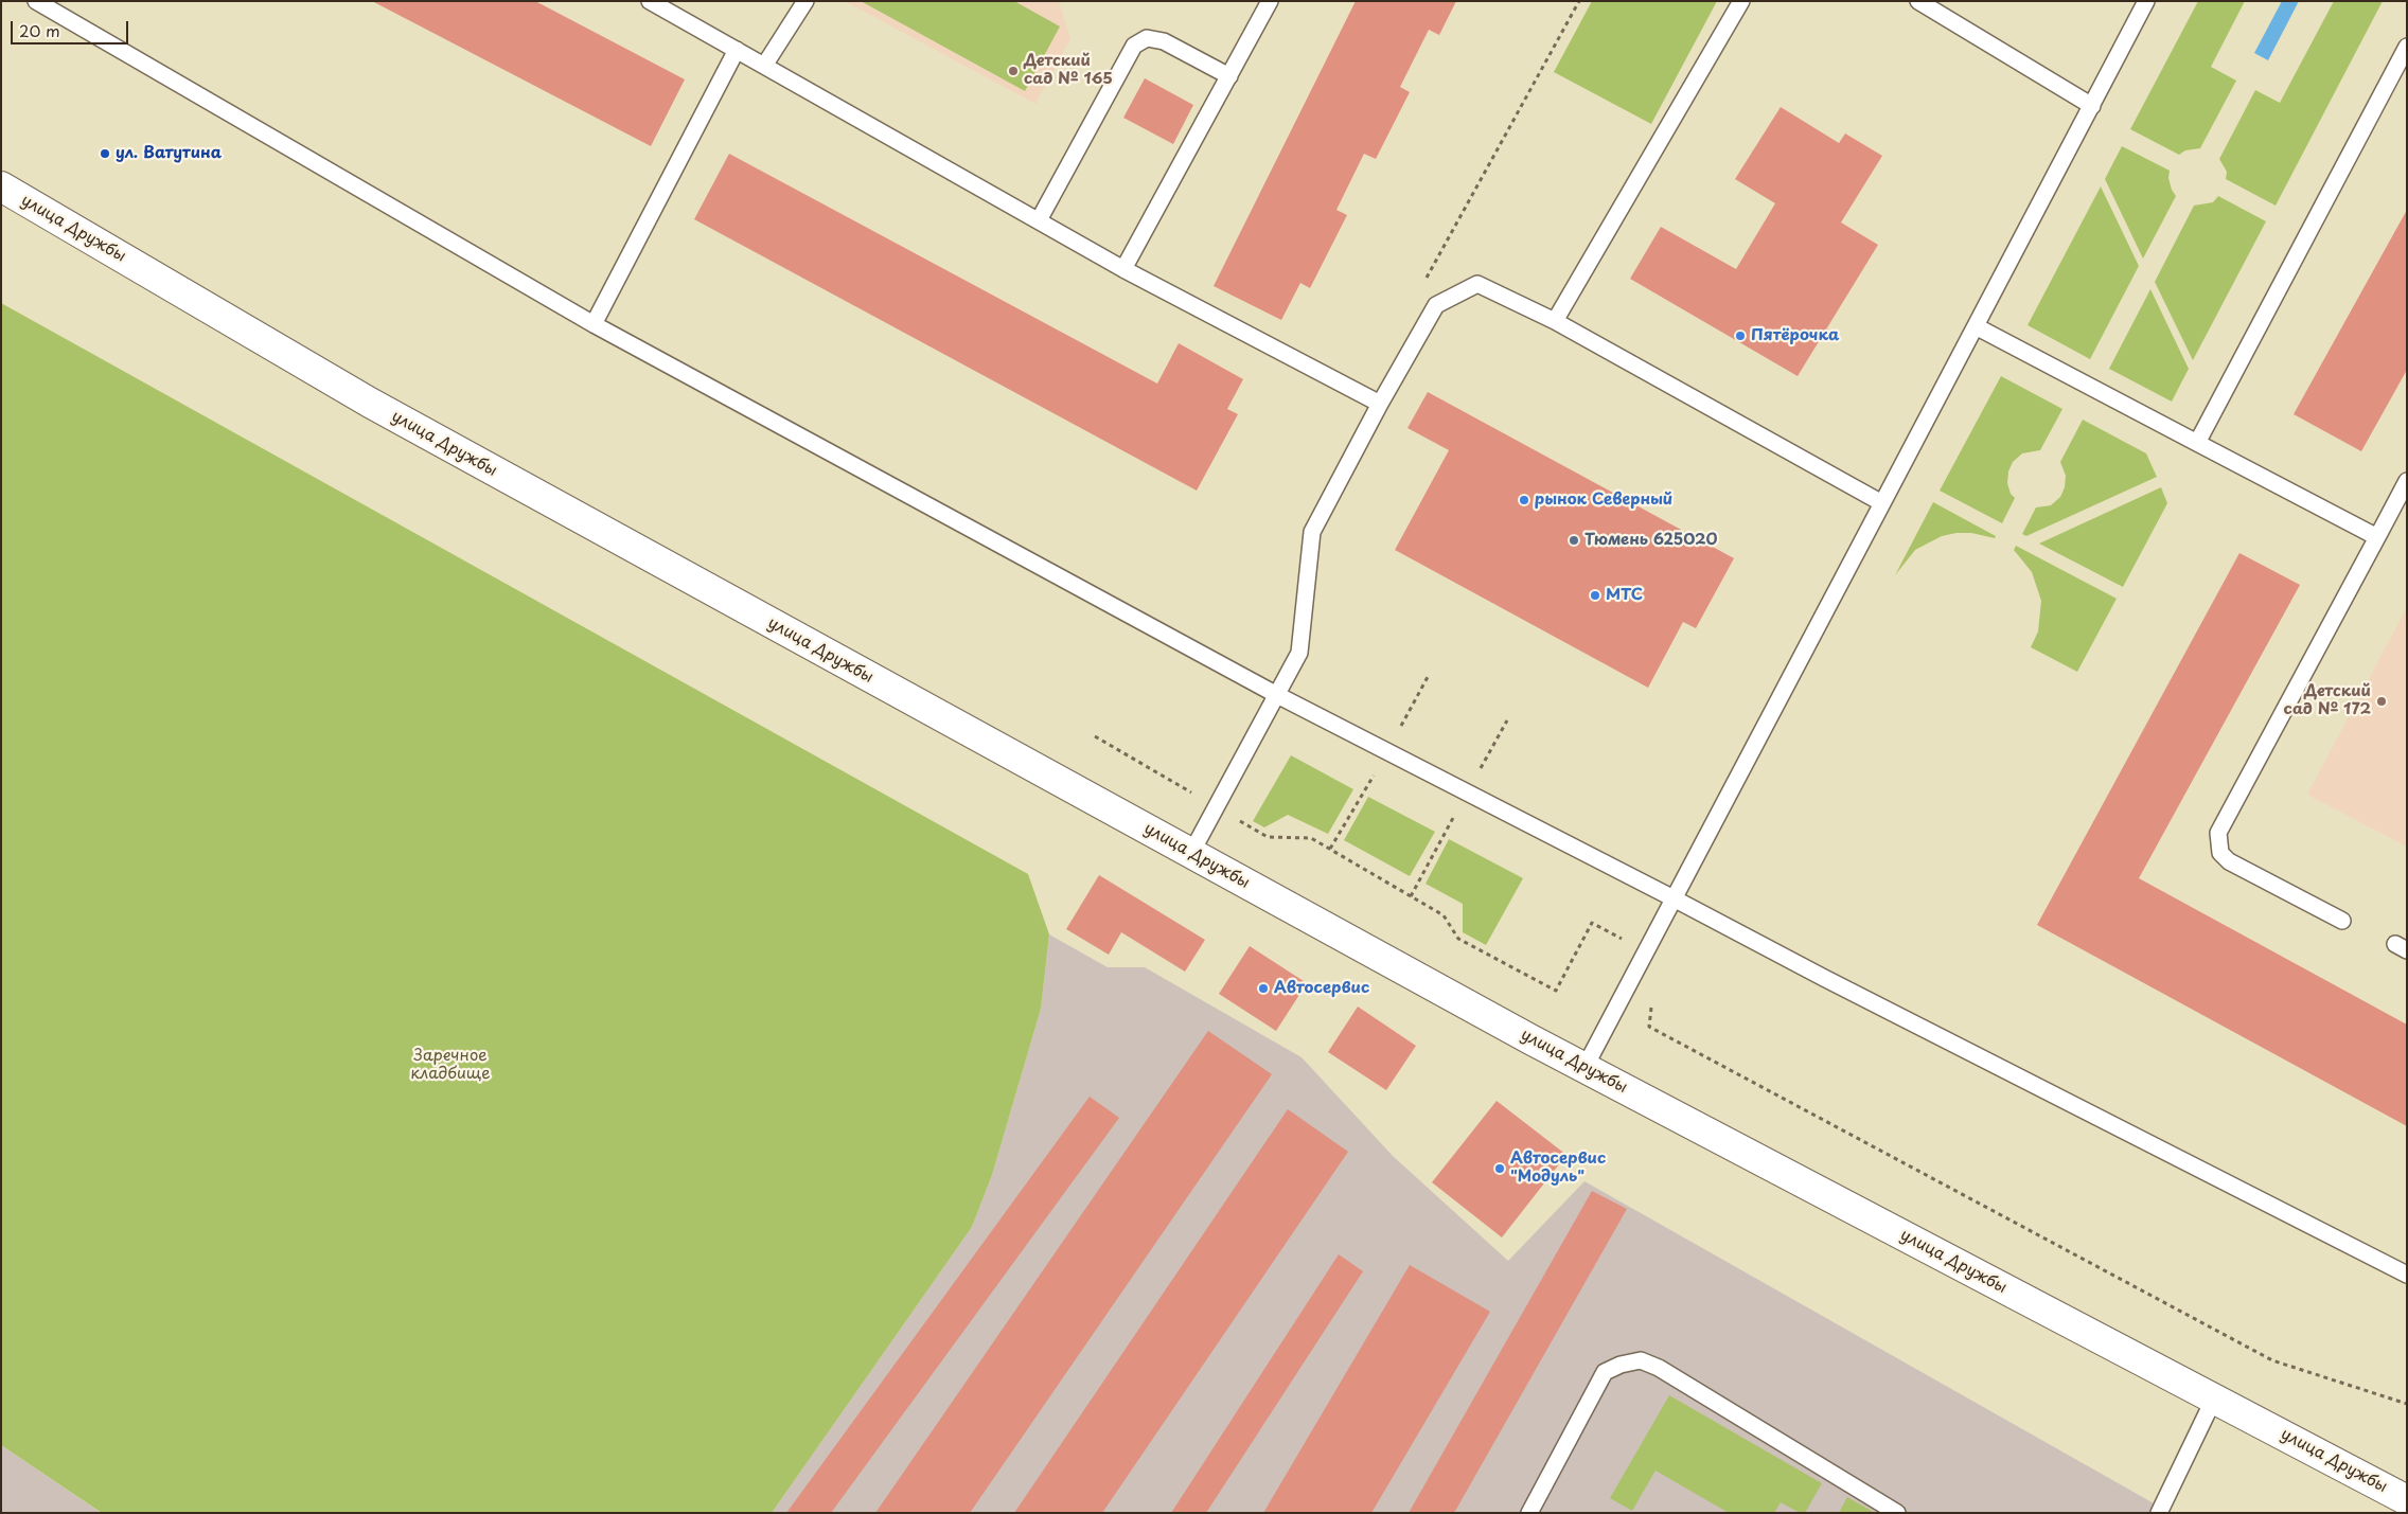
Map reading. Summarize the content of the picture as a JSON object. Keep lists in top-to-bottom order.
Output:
{
  "streets": {
    "main road": ["улица Дружбы"]
  },
  "parks": ["Заречное кладбище"],
  "places": [
    "Детский сад № 165",
    "ул. Ватутина",
    "Пятёрочка",
    "рынок Северный",
    "Тюмень 625020",
    "МТС",
    "Детский сад № 172",
    "Автосервис",
    "Автосервис \"Модуль\""
  ],
  "scale_bar": "20 m"
}
